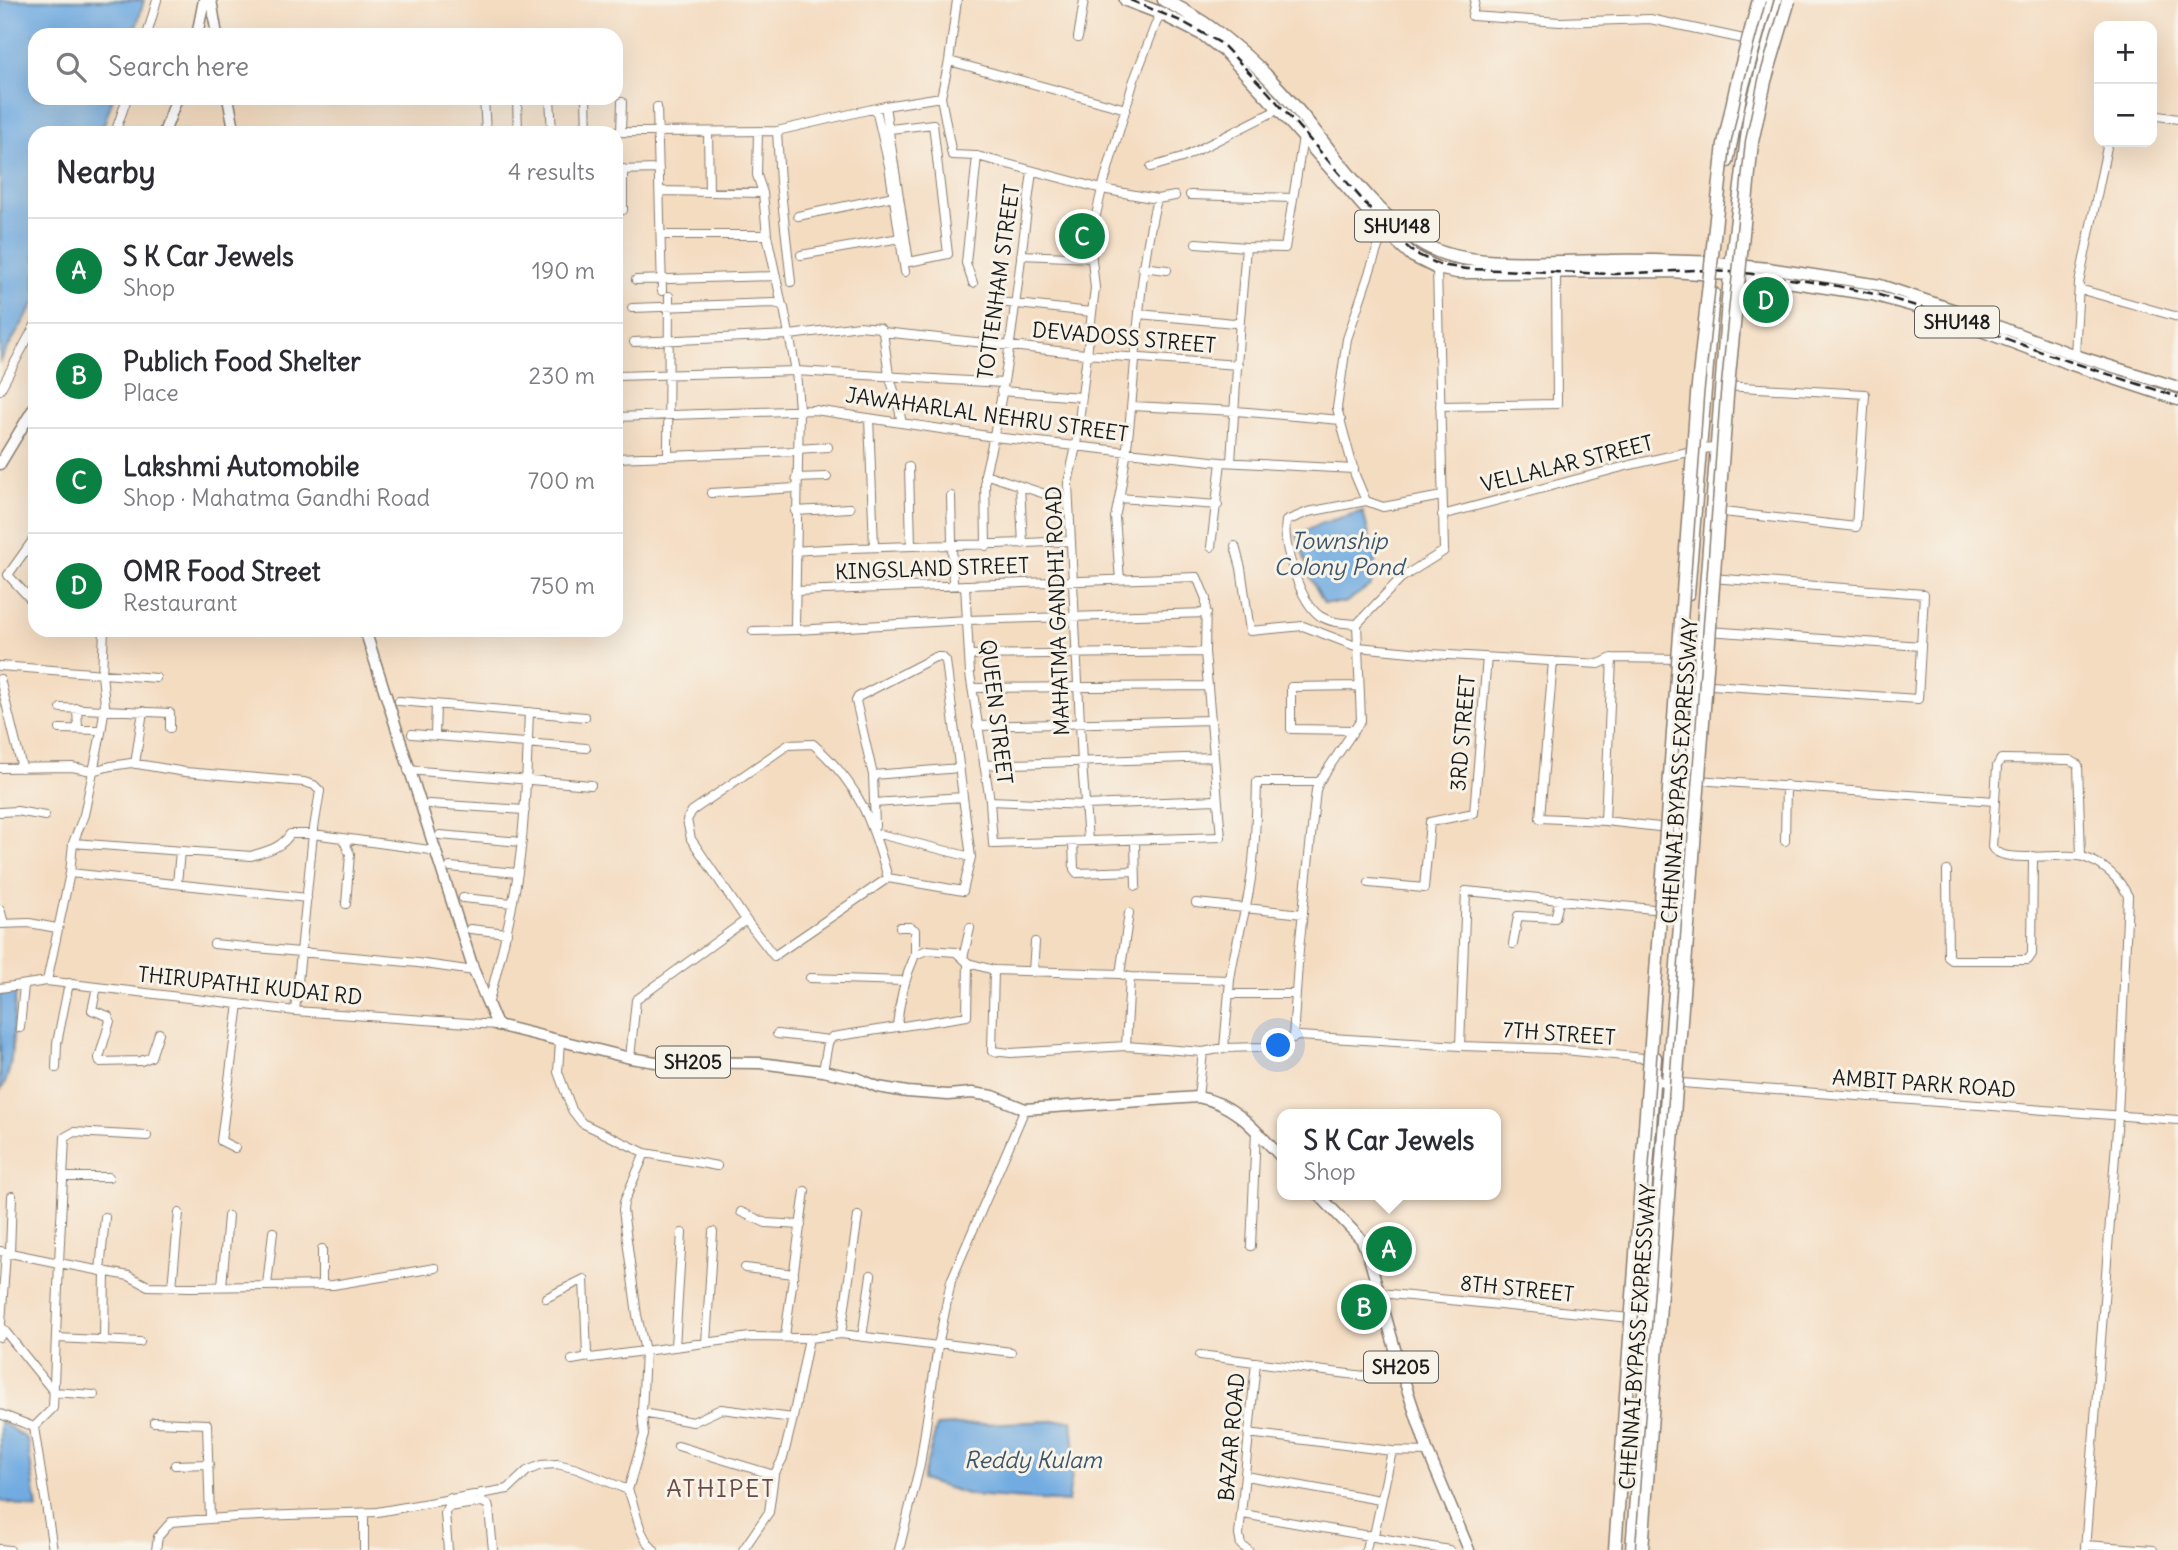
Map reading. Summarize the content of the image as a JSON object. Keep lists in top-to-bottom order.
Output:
{
  "streets": {
    "highway": ["SHU148", "CHENNAI BYPASS EXPRESSWAY"],
    "main road": ["SH205"],
    "street": [
      "TOTTENHAM STREET",
      "DEVADOSS STREET",
      "JAWAHARLAL NEHRU STREET",
      "VELLALAR STREET",
      "KINGSLAND STREET",
      "MAHATMA GANDHI ROAD",
      "QUEEN STREET",
      "3RD STREET",
      "THIRUPATHI KUDAI RD",
      "7TH STREET",
      "AMBIT PARK ROAD",
      "8TH STREET",
      "BAZAR ROAD"
    ]
  },
  "crossings": [
    ["SHU148", "MAHATMA GANDHI ROAD"],
    ["TOTTENHAM STREET", "DEVADOSS STREET"],
    ["TOTTENHAM STREET", "JAWAHARLAL NEHRU STREET"],
    ["DEVADOSS STREET", "MAHATMA GANDHI ROAD"],
    ["JAWAHARLAL NEHRU STREET", "MAHATMA GANDHI ROAD"],
    ["KINGSLAND STREET", "MAHATMA GANDHI ROAD"],
    ["KINGSLAND STREET", "QUEEN STREET"],
    ["THIRUPATHI KUDAI RD", "SH205"],
    ["SH205", "8TH STREET"]
  ],
  "districts": ["ATHIPET"],
  "water": ["Township Colony Pond", "Reddy Kulam"],
  "page": {
    "map_buttons": ["+", "−"],
    "search": "Search here",
    "heading": ["Nearby", "4 results"],
    "pins": [
      "C",
      "D",
      "A",
      "B"
    ],
    "list": [
      {
        "mark": "A",
        "name": "S K Car Jewels",
        "note": "Shop",
        "value": "190 m"
      },
      {
        "mark": "B",
        "name": "Publich Food Shelter",
        "note": "Place",
        "value": "230 m"
      },
      {
        "mark": "C",
        "name": "Lakshmi Automobile",
        "note": "Shop · Mahatma Gandhi Road",
        "value": "700 m"
      },
      {
        "mark": "D",
        "name": "OMR Food Street",
        "note": "Restaurant",
        "value": "750 m"
      }
    ],
    "popup": ["S K Car Jewels", "Shop"]
  }
}
